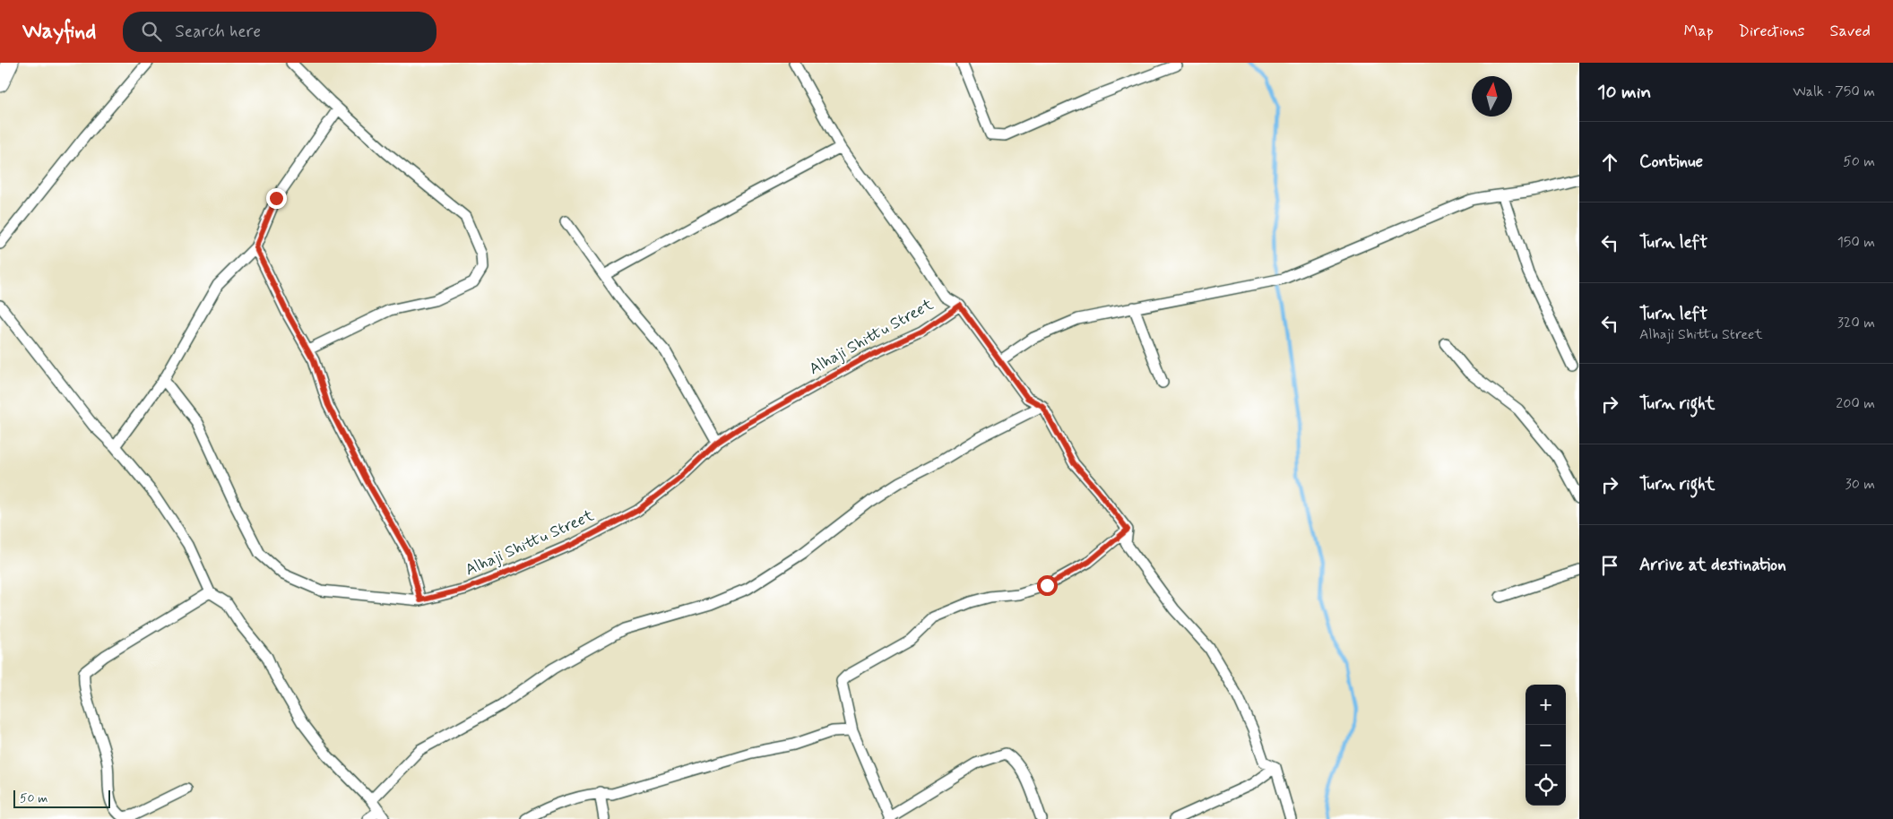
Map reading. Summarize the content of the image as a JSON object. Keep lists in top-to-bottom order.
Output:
{
  "streets": {
    "street": ["Alhaji Shittu Street"]
  },
  "scale_bar": "50 m",
  "north": "top",
  "page": {
    "header": "Wayfind",
    "search": "Search here",
    "nav": ["Map", "Directions", "Saved"],
    "heading": ["10 min", "Walk · 750 m"],
    "list": [
      ["Continue", "50 m"],
      ["Turn left", "150 m"],
      ["Turn left", "Alhaji Shittu Street", "320 m"],
      ["Turn right", "200 m"],
      ["Turn right", "30 m"],
      "Arrive at destination"
    ],
    "map_buttons": ["+", "−"],
    "scale": "50 m"
  }
}
